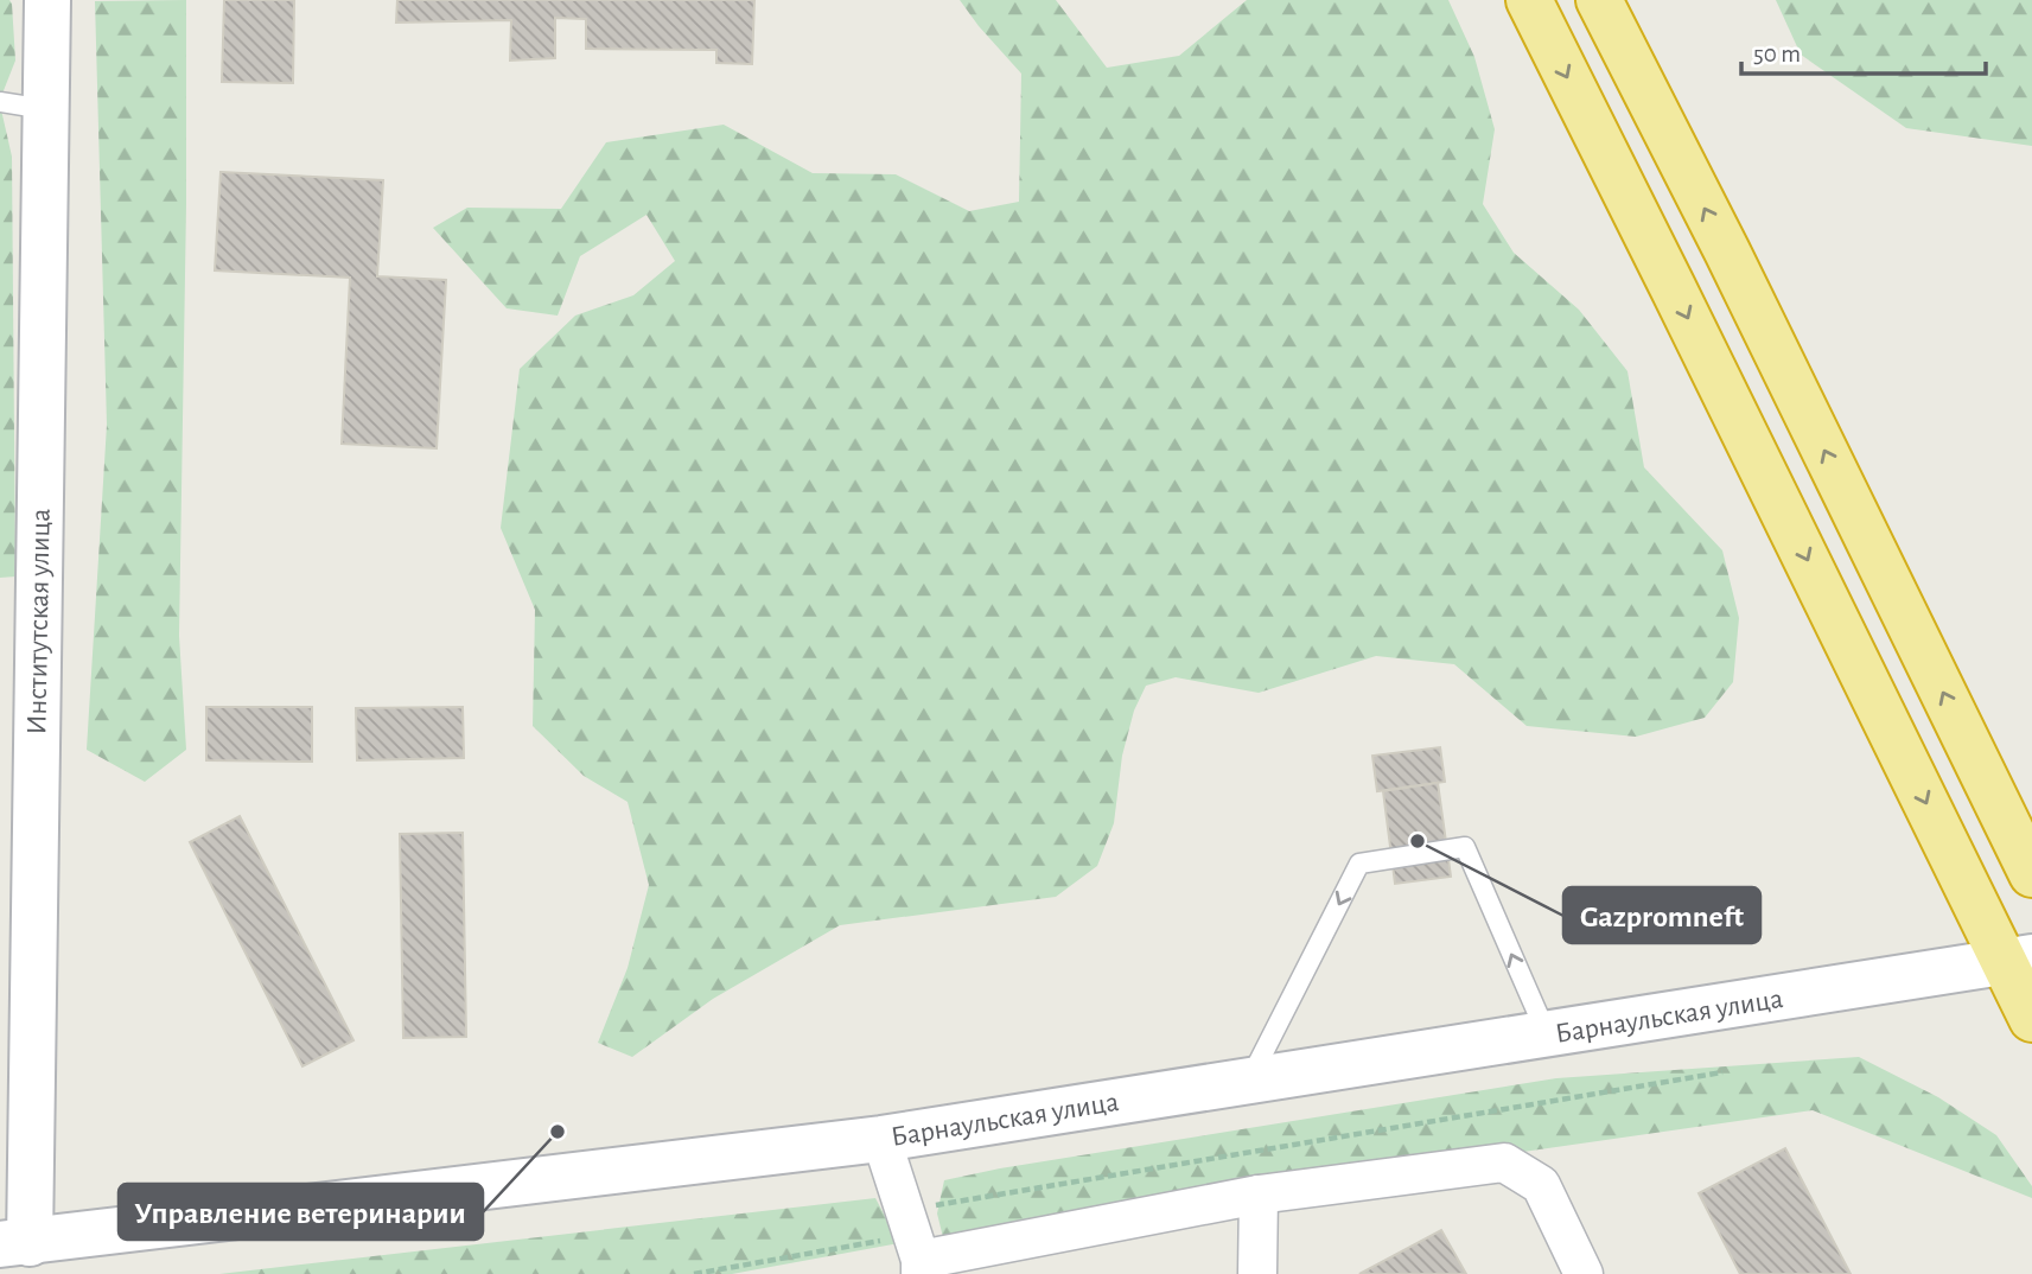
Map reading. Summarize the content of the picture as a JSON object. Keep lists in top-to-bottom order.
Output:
{
  "streets": {
    "street": ["Институтская улица", "Барнаульская улица"]
  },
  "crossings": [
    ["Институтская улица", "Барнаульская улица"]
  ],
  "places": ["Gazpromneft", "Управление ветеринарии"],
  "scale_bar": "50 m"
}
